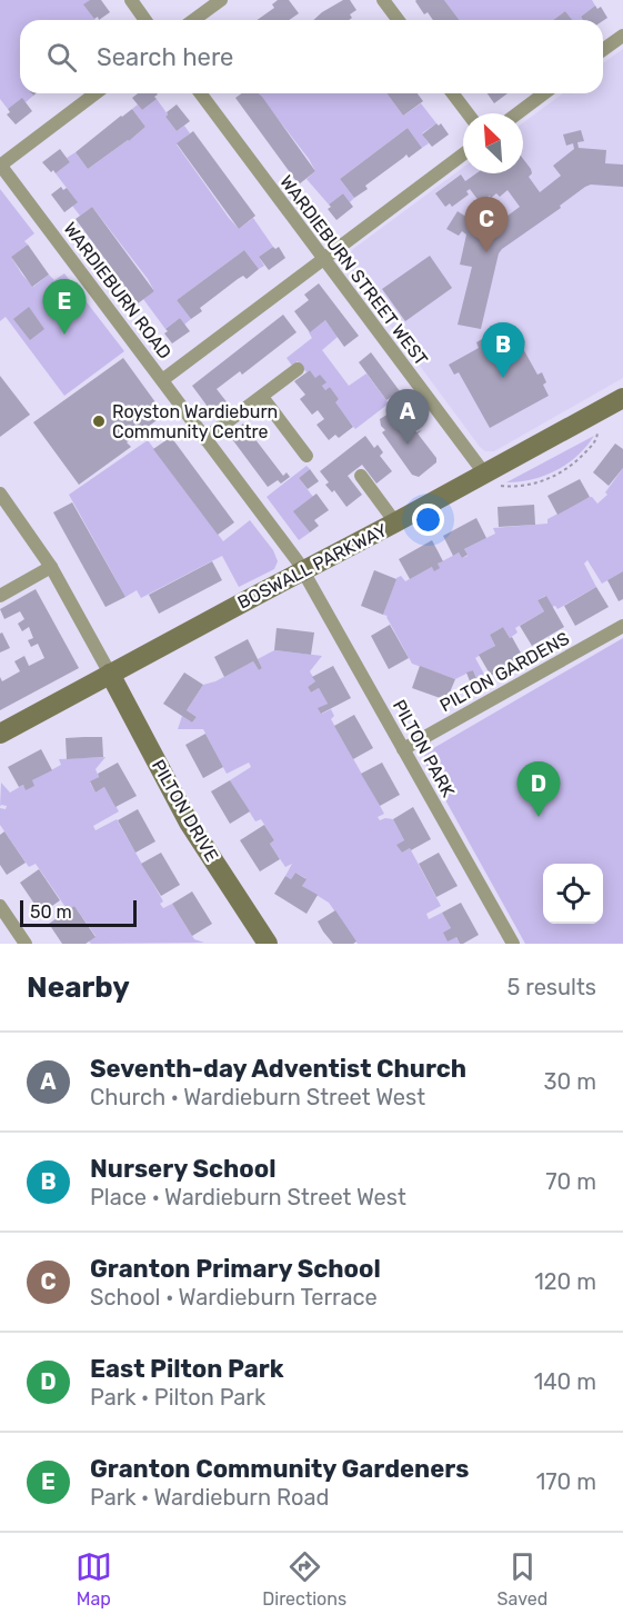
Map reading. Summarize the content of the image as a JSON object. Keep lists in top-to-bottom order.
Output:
{
  "streets": {
    "street": [
      "WARDIEBURN STREET WEST",
      "WARDIEBURN ROAD",
      "BOSWALL PARKWAY",
      "PILTON GARDENS",
      "PILTON PARK",
      "PILTON DRIVE"
    ]
  },
  "crossings": [
    ["WARDIEBURN STREET WEST", "BOSWALL PARKWAY"],
    ["WARDIEBURN ROAD", "BOSWALL PARKWAY"],
    ["WARDIEBURN ROAD", "PILTON PARK"],
    ["BOSWALL PARKWAY", "PILTON PARK"],
    ["BOSWALL PARKWAY", "PILTON DRIVE"],
    ["PILTON GARDENS", "PILTON PARK"]
  ],
  "places": ["Royston Wardieburn Community Centre"],
  "scale_bar": "50 m",
  "north": "top left",
  "page": {
    "search": "Search here",
    "pins": [
      "C",
      "E",
      "B",
      "A",
      "D"
    ],
    "scale": "50 m",
    "heading": ["Nearby", "5 results"],
    "list": [
      {
        "mark": "A",
        "name": "Seventh-day Adventist Church",
        "note": "Church · Wardieburn Street West",
        "value": "30 m"
      },
      {
        "mark": "B",
        "name": "Nursery School",
        "note": "Place · Wardieburn Street West",
        "value": "70 m"
      },
      {
        "mark": "C",
        "name": "Granton Primary School",
        "note": "School · Wardieburn Terrace",
        "value": "120 m"
      },
      {
        "mark": "D",
        "name": "East Pilton Park",
        "note": "Park · Pilton Park",
        "value": "140 m"
      },
      {
        "mark": "E",
        "name": "Granton Community Gardeners",
        "note": "Park · Wardieburn Road",
        "value": "170 m"
      }
    ],
    "nav": ["Map", "Directions", "Saved"]
  }
}
